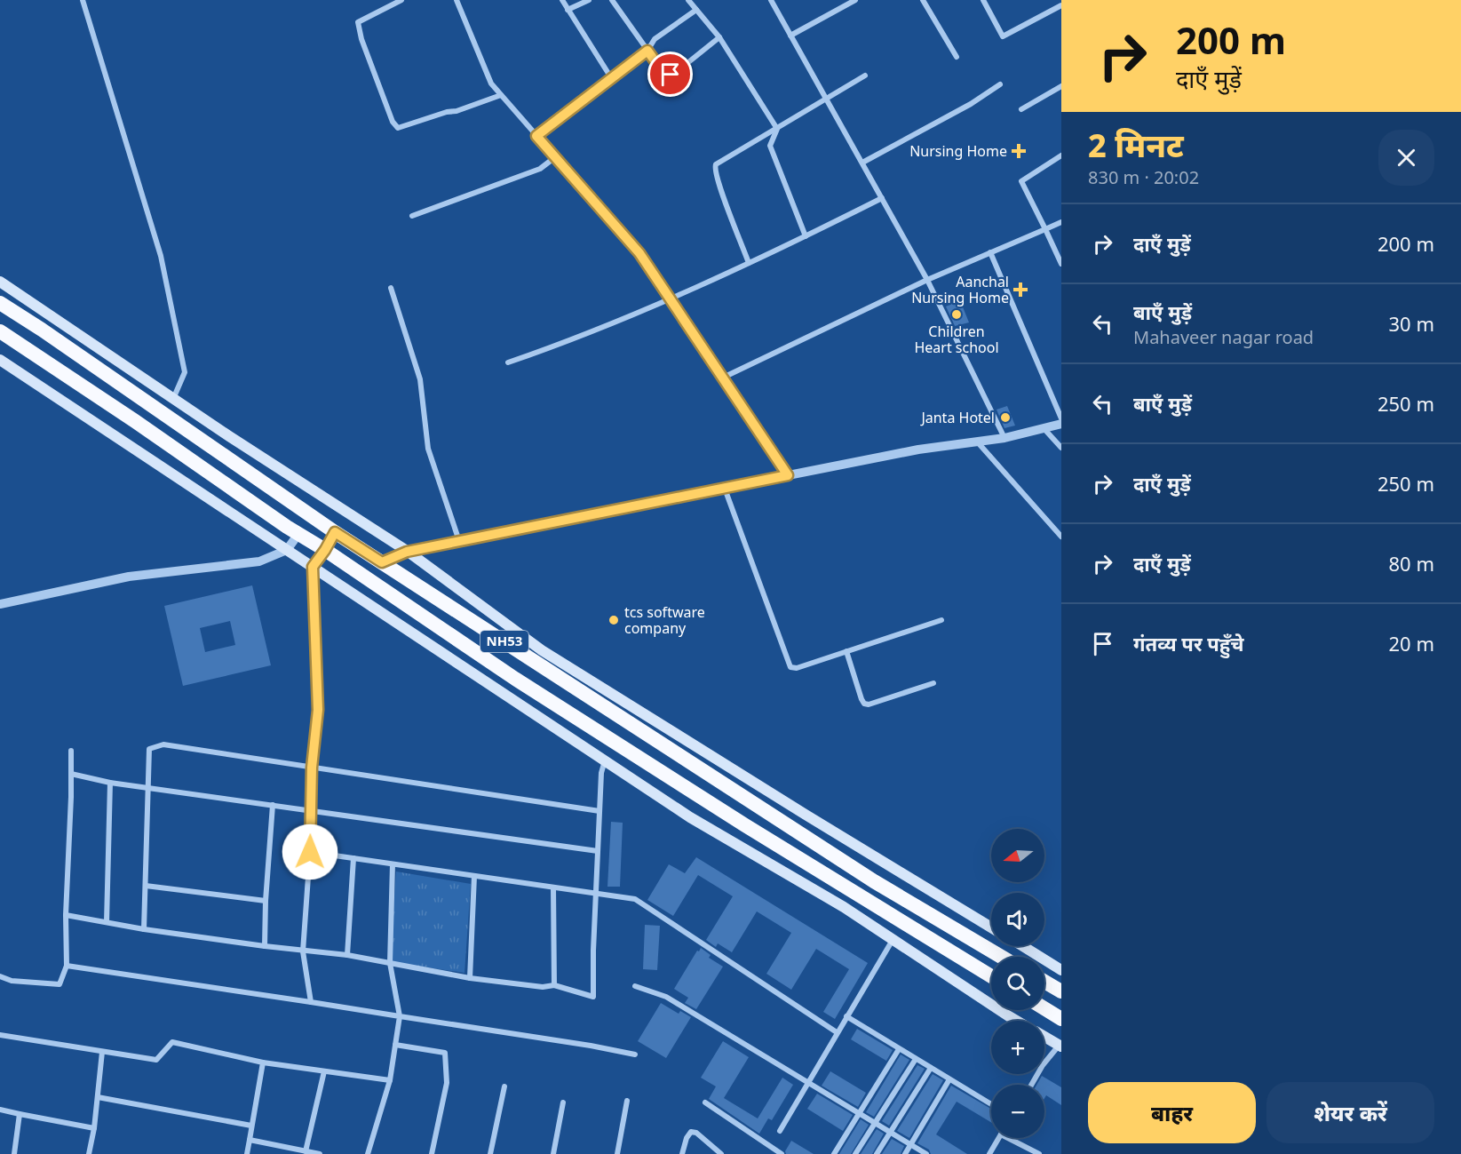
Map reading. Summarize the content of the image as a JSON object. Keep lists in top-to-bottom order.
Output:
{
  "streets": {
    "highway": ["NH53"]
  },
  "places": {
    "health": ["Nursing Home", "Aanchal Nursing Home"],
    "other": ["Children Heart school", "Janta Hotel", "tcs software company"]
  },
  "north": "left",
  "page": {
    "turn": ["200 m", "दाएँ मुड़ें"],
    "heading": ["2 मिनट", "830 m · 20:02"],
    "list": [
      {
        "name": "दाएँ मुड़ें",
        "value": "200 m"
      },
      {
        "name": "बाएँ मुड़ें",
        "note": "Mahaveer nagar road",
        "value": "30 m"
      },
      {
        "name": "बाएँ मुड़ें",
        "value": "250 m"
      },
      {
        "name": "दाएँ मुड़ें",
        "value": "250 m"
      },
      {
        "name": "दाएँ मुड़ें",
        "value": "80 m"
      },
      {
        "name": "गंतव्य पर पहुँचे",
        "value": "20 m"
      }
    ],
    "map_buttons": ["+", "−"],
    "buttons": ["बाहर", "शेयर करें"]
  }
}
